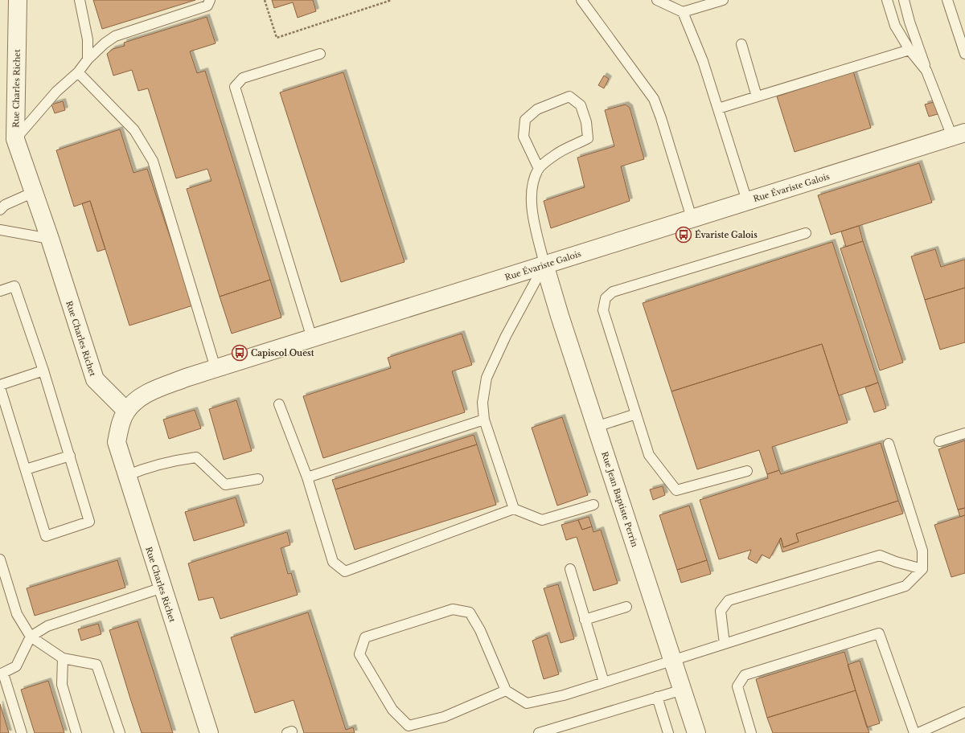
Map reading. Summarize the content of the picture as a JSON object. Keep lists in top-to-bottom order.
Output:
{
  "streets": {
    "street": ["Rue Charles Richet", "Rue Évariste Galois", "Rue Jean Baptiste Perrin"]
  },
  "crossings": [
    ["Rue Charles Richet", "Rue Évariste Galois"],
    ["Rue Évariste Galois", "Rue Jean Baptiste Perrin"]
  ],
  "places": {
    "bus stop": ["Évariste Galois", "Capiscol Ouest"]
  }
}
